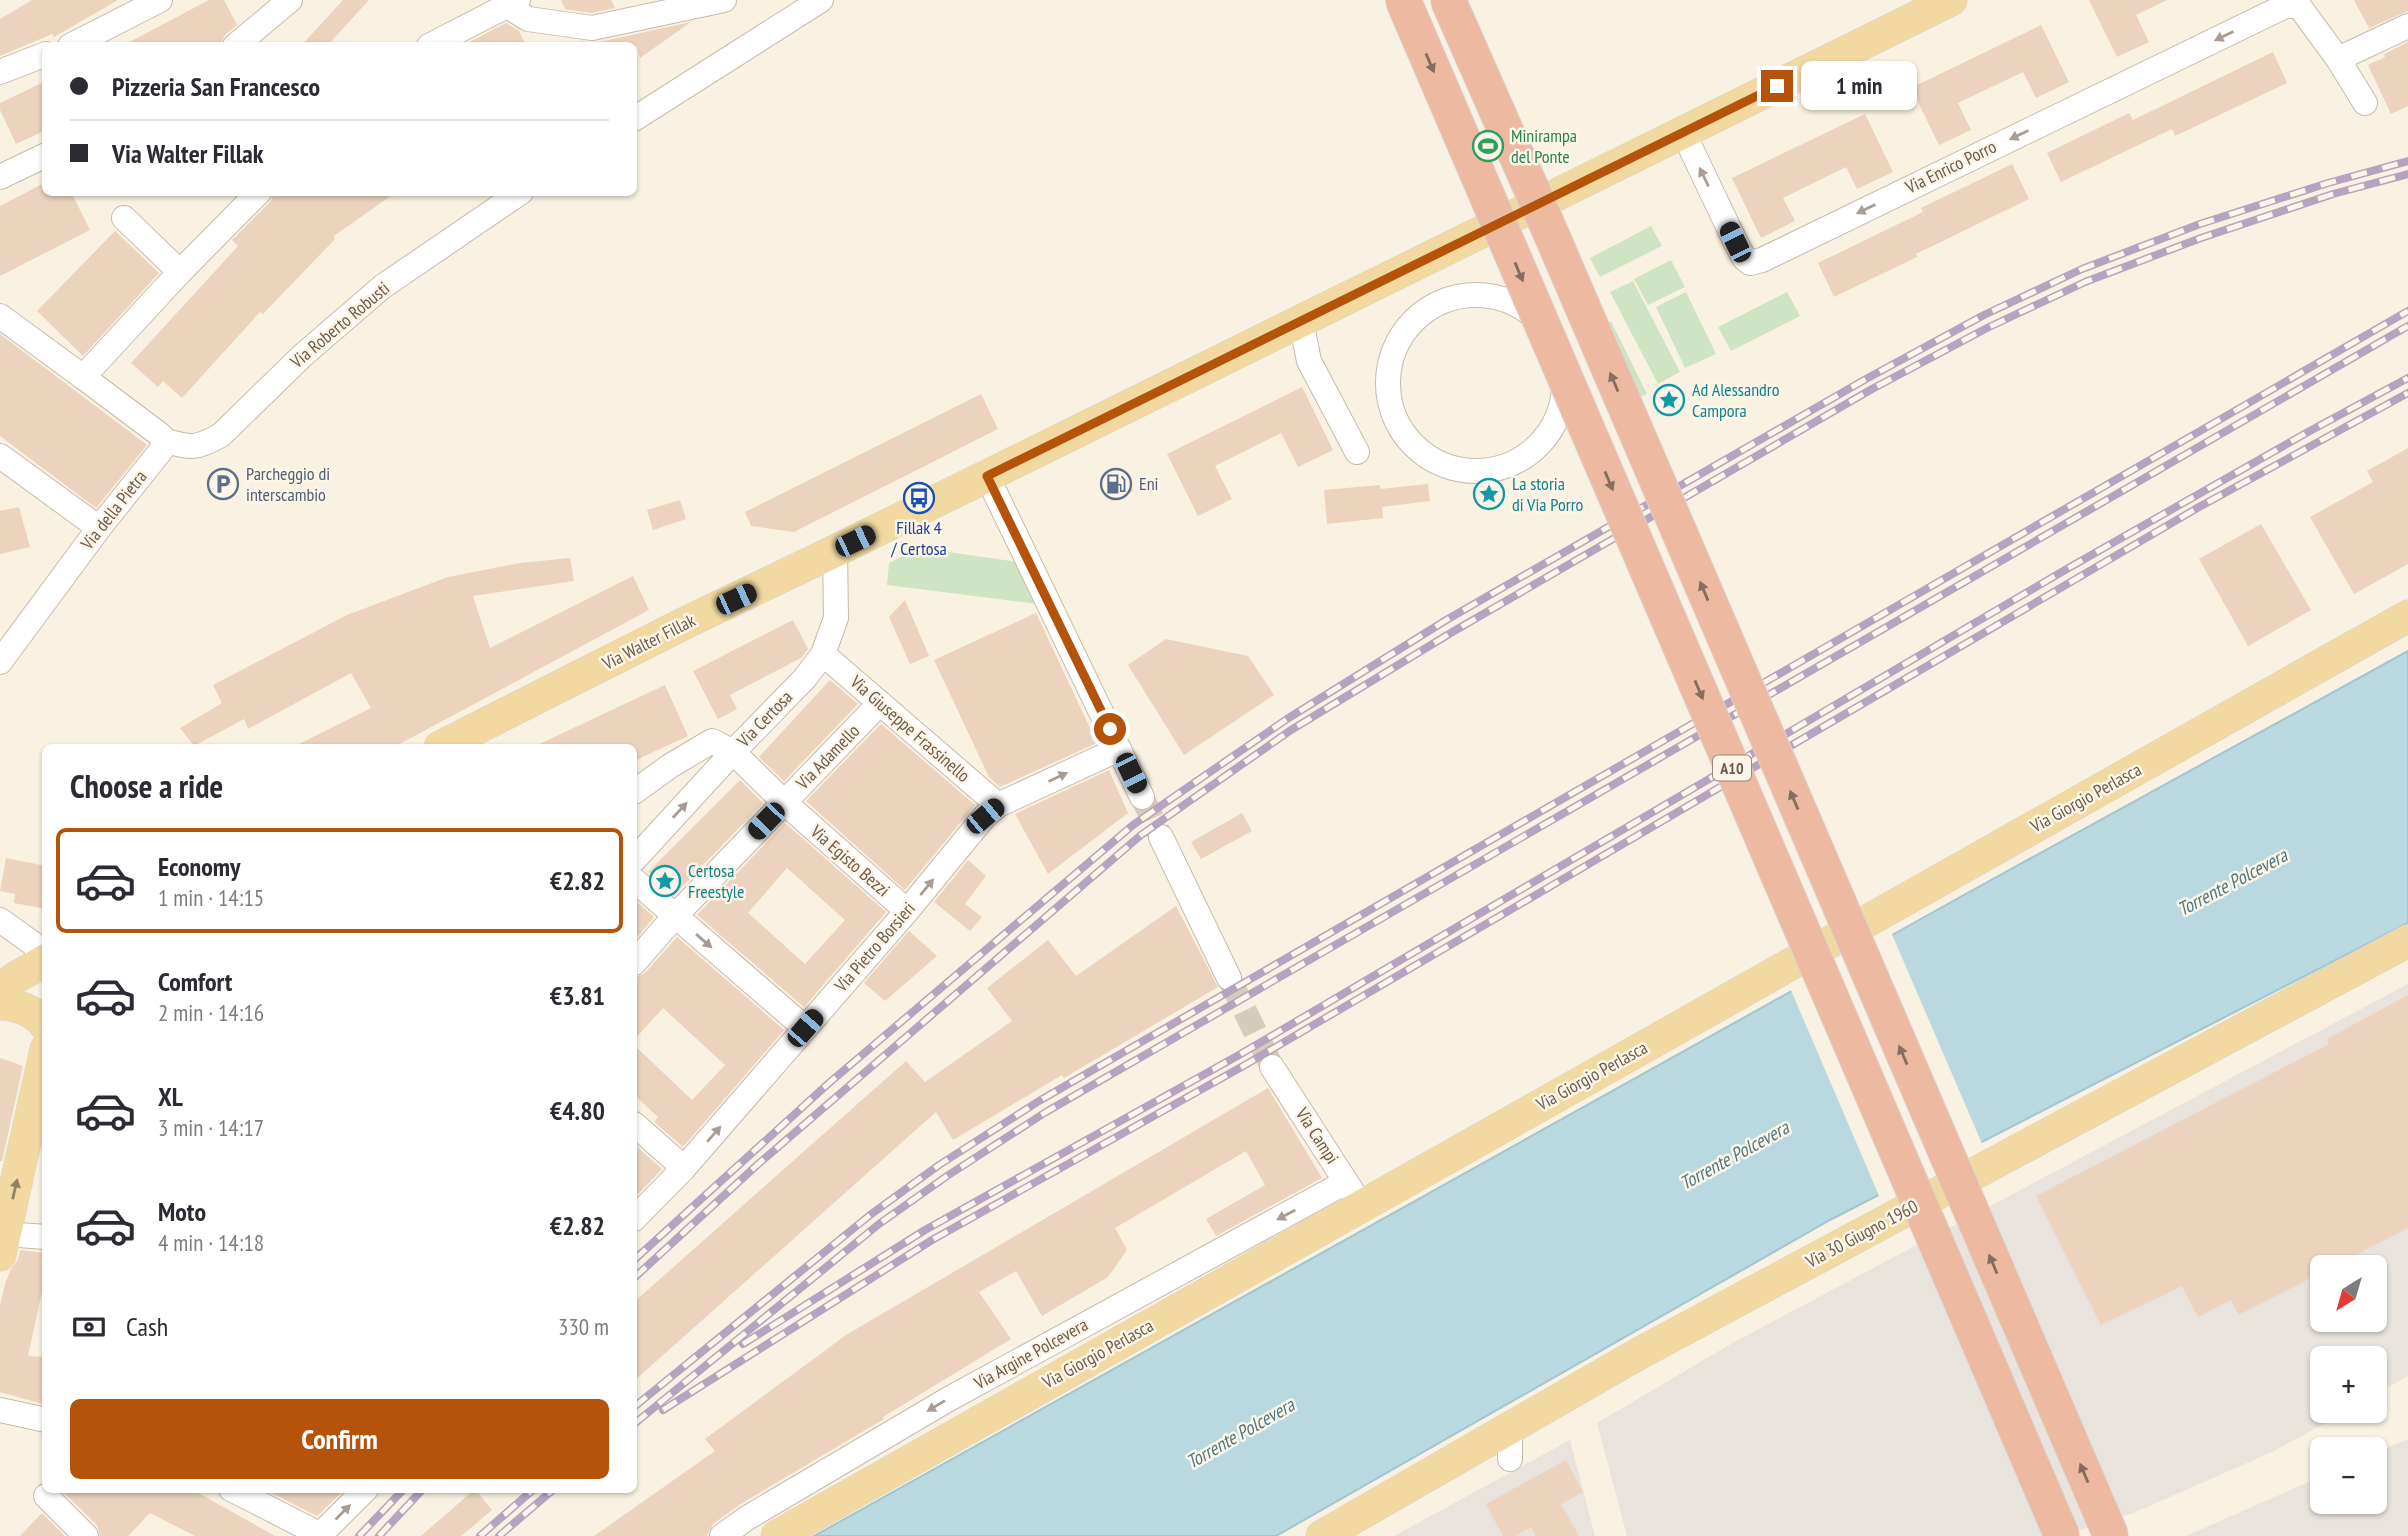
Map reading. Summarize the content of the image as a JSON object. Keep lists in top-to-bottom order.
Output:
{
  "streets": {
    "highway": ["A10"],
    "main road": ["Via Walter Fillak", "Via Giorgio Perlasca", "Via 30 Giugno 1960"],
    "street": [
      "Via Enrico Porro",
      "Via Roberto Robusti",
      "Via della Pietra",
      "Via Certosa",
      "Via Giuseppe Frassinello",
      "Via Adamello",
      "Via Egisto Bezzi",
      "Via Pietro Borsieri",
      "Via Campi",
      "Via Argine Polcevera"
    ]
  },
  "crossings": [
    ["Via Enrico Porro", "Via Walter Fillak"],
    ["Via Roberto Robusti", "Via della Pietra"],
    ["Via Walter Fillak", "Via Certosa"],
    ["Via Certosa", "Via Giuseppe Frassinello"],
    ["Via Certosa", "Via Egisto Bezzi"],
    ["Via Giuseppe Frassinello", "Via Adamello"],
    ["Via Giuseppe Frassinello", "Via Pietro Borsieri"],
    ["Via Adamello", "Via Egisto Bezzi"],
    ["Via Giorgio Perlasca", "Via Campi"],
    ["Via Giorgio Perlasca", "Via Argine Polcevera"],
    ["Via Egisto Bezzi", "Via Pietro Borsieri"],
    ["Via Campi", "Via Argine Polcevera"]
  ],
  "one_way": [
    "Via Enrico Porro",
    "Via Certosa",
    "Via Pietro Borsieri",
    "Via Argine Polcevera"
  ],
  "water": ["Torrente Polcevera"],
  "places": {
    "sports": ["Minirampa del Ponte"],
    "place": ["Ad Alessandro Campora", "La storia di Via Porro", "Certosa Freestyle"],
    "parking": ["Parcheggio di interscambio"],
    "fuel station": ["Eni"],
    "bus stop": ["Fillak 4 / Certosa"]
  },
  "north": "bottom left",
  "page": {
    "banner": ["Pizzeria San Francesco", "Via Walter Fillak"],
    "bubble": "1 min",
    "heading": "Choose a ride",
    "list": [
      {
        "name": "Economy",
        "note": "1 min · 14:15",
        "value": "€2.82"
      },
      {
        "name": "Comfort",
        "note": "2 min · 14:16",
        "value": "€3.81"
      },
      {
        "name": "XL",
        "note": "3 min · 14:17",
        "value": "€4.80"
      },
      {
        "name": "Moto",
        "note": "4 min · 14:18",
        "value": "€2.82"
      }
    ],
    "map_buttons": ["+", "−"],
    "pay": ["Cash", "330 m"],
    "buttons": "Confirm"
  }
}
